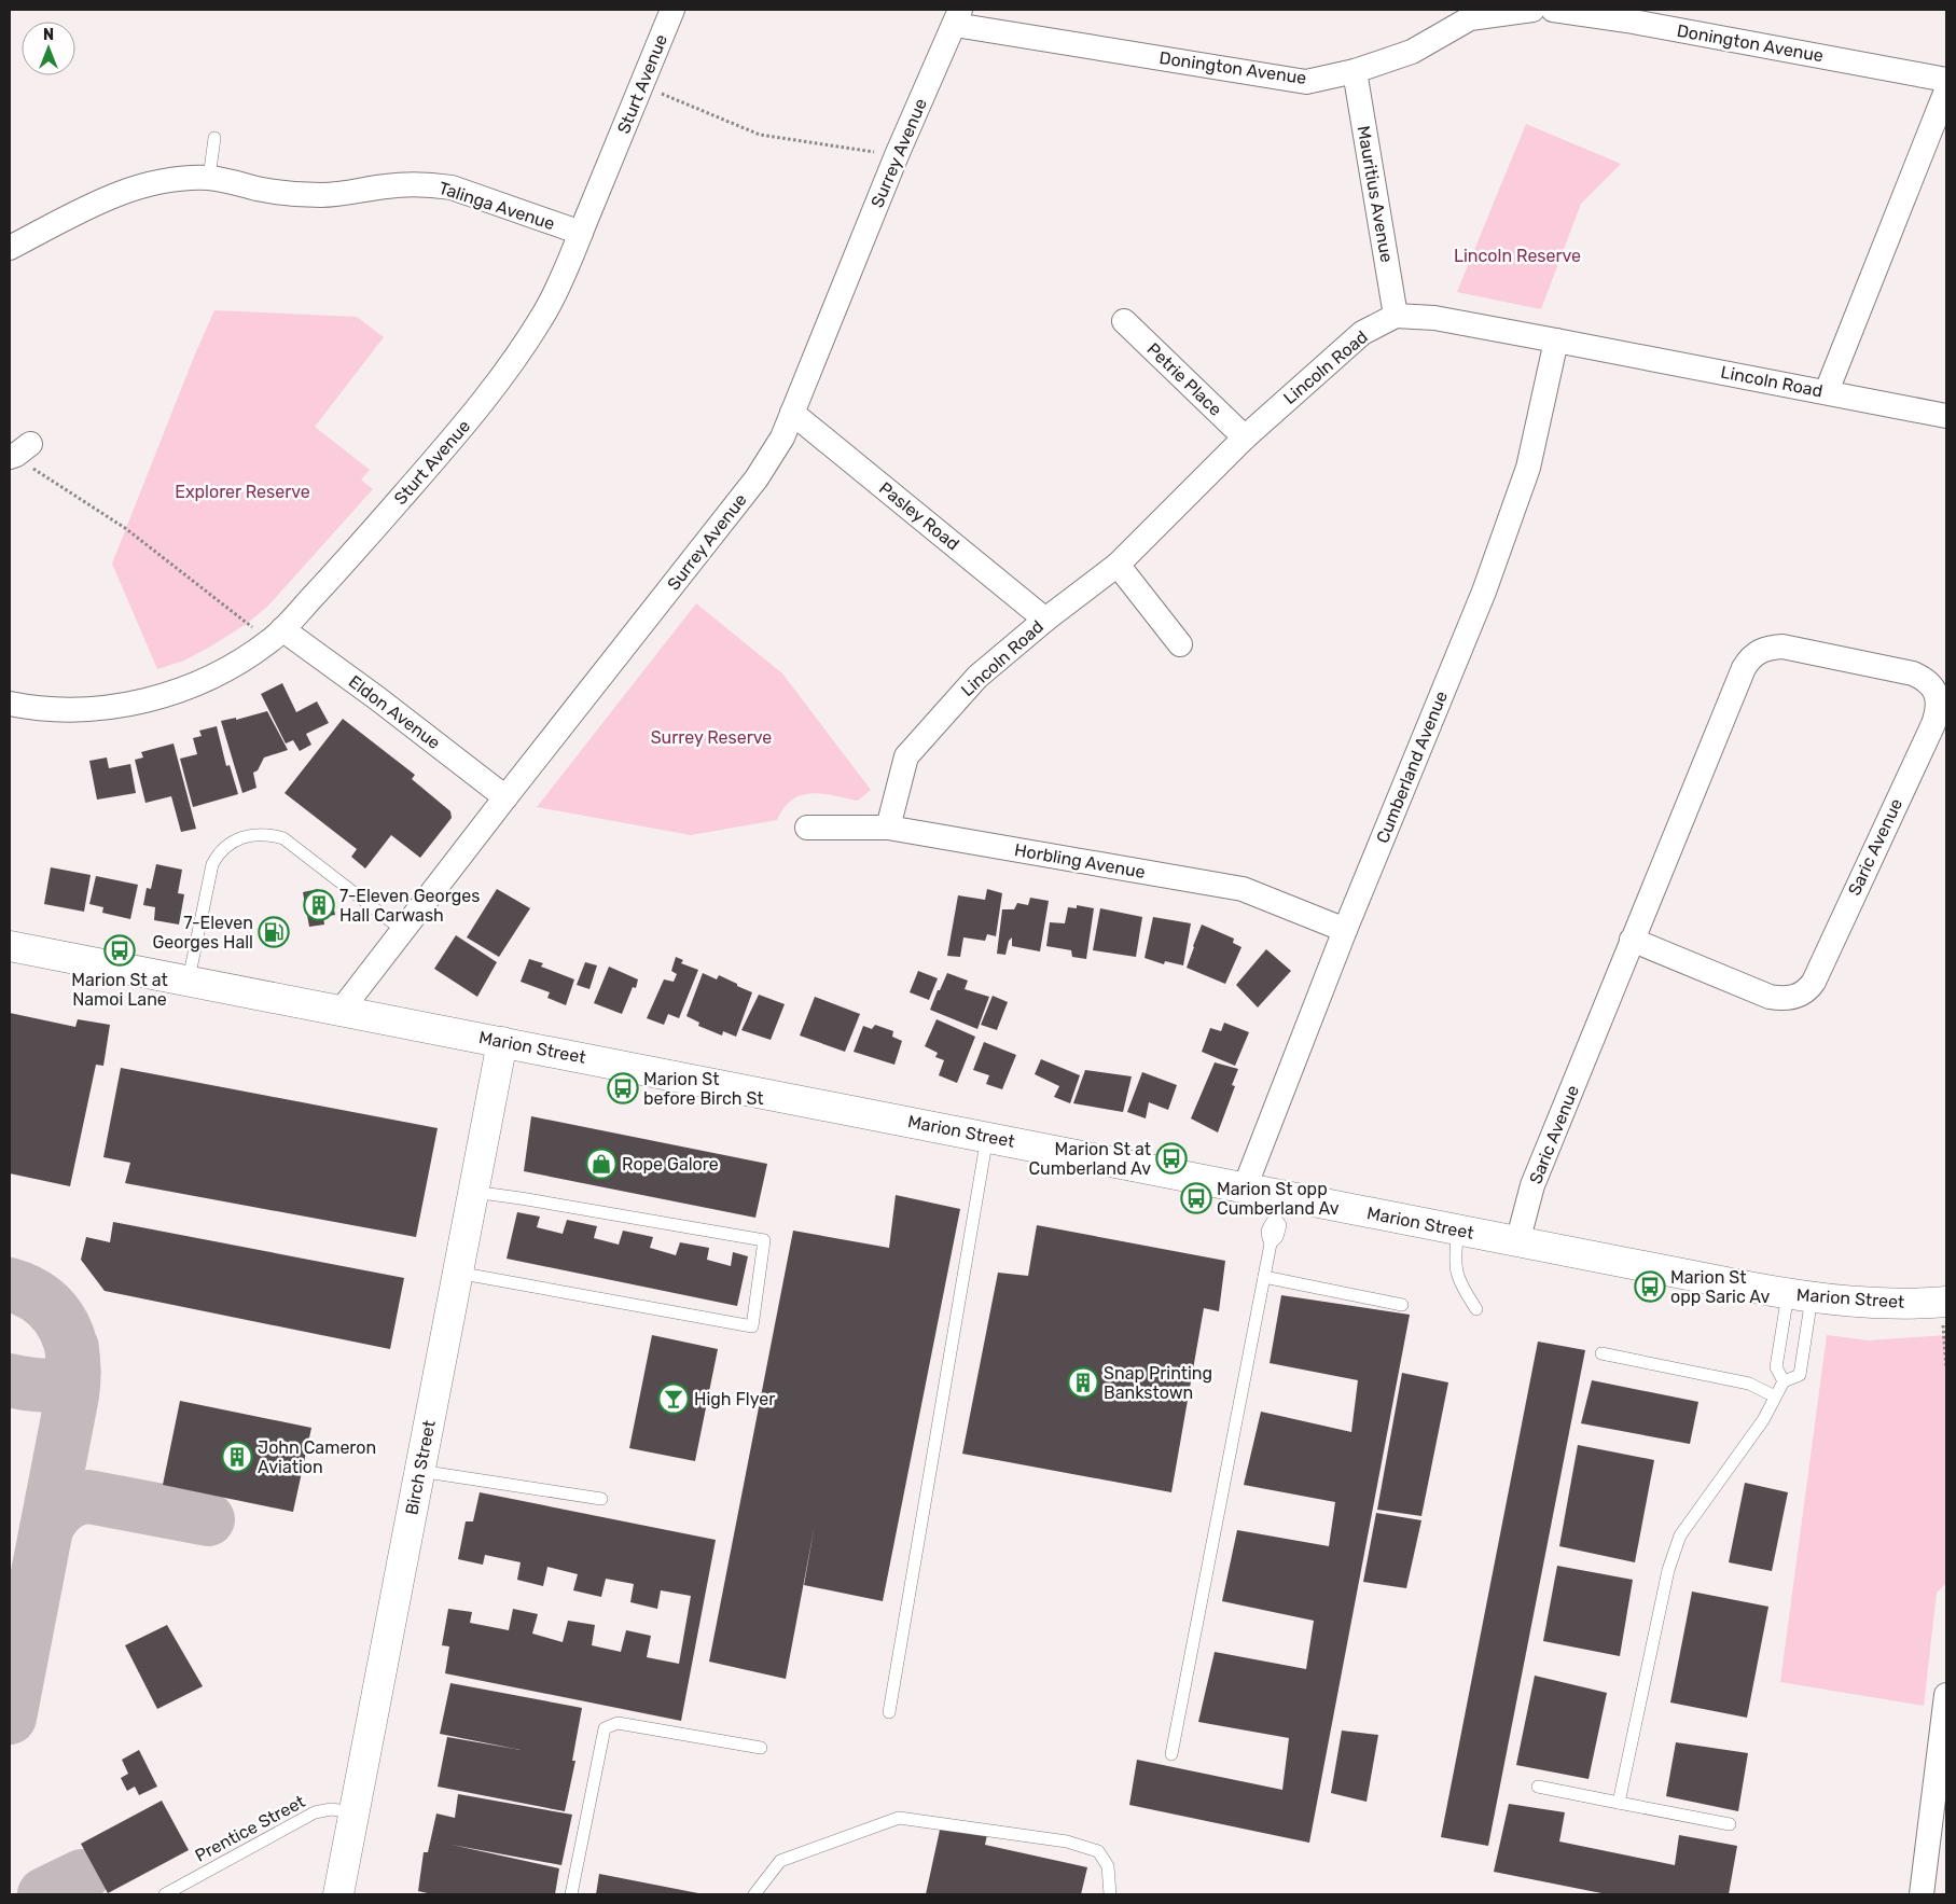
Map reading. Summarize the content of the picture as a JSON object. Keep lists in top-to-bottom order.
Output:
{
  "streets": {
    "main road": ["Marion Street", "Birch Street"],
    "street": [
      "Donington Avenue",
      "Sturt Avenue",
      "Surrey Avenue",
      "Mauritius Avenue",
      "Talinga Avenue",
      "Lincoln Road",
      "Petrie Place",
      "Pasley Road",
      "Eldon Avenue",
      "Cumberland Avenue",
      "Saric Avenue",
      "Horbling Avenue"
    ],
    "lane": ["Prentice Street"]
  },
  "crossings": [
    ["Donington Avenue", "Surrey Avenue"],
    ["Donington Avenue", "Mauritius Avenue"],
    ["Sturt Avenue", "Talinga Avenue"],
    ["Sturt Avenue", "Eldon Avenue"],
    ["Surrey Avenue", "Pasley Road"],
    ["Surrey Avenue", "Eldon Avenue"],
    ["Surrey Avenue", "Marion Street"],
    ["Mauritius Avenue", "Lincoln Road"],
    ["Lincoln Road", "Petrie Place"],
    ["Lincoln Road", "Pasley Road"],
    ["Lincoln Road", "Cumberland Avenue"],
    ["Lincoln Road", "Horbling Avenue"],
    ["Cumberland Avenue", "Horbling Avenue"],
    ["Cumberland Avenue", "Marion Street"],
    ["Saric Avenue", "Marion Street"],
    ["Marion Street", "Birch Street"],
    ["Birch Street", "Prentice Street"]
  ],
  "parks": ["Lincoln Reserve", "Explorer Reserve", "Surrey Reserve"],
  "places": {
    "building": ["7-Eleven Georges Hall Carwash", "Snap Printing Bankstown", "John Cameron Aviation"],
    "fuel station": ["7-Eleven Georges Hall"],
    "bus stop": [
      "Marion St at Namoi Lane",
      "Marion St before Birch St",
      "Marion St at Cumberland Av",
      "Marion St opp Cumberland Av",
      "Marion St opp Saric Av"
    ],
    "shop": ["Rope Galore"],
    "bar": ["High Flyer"]
  },
  "north": "top"
}
